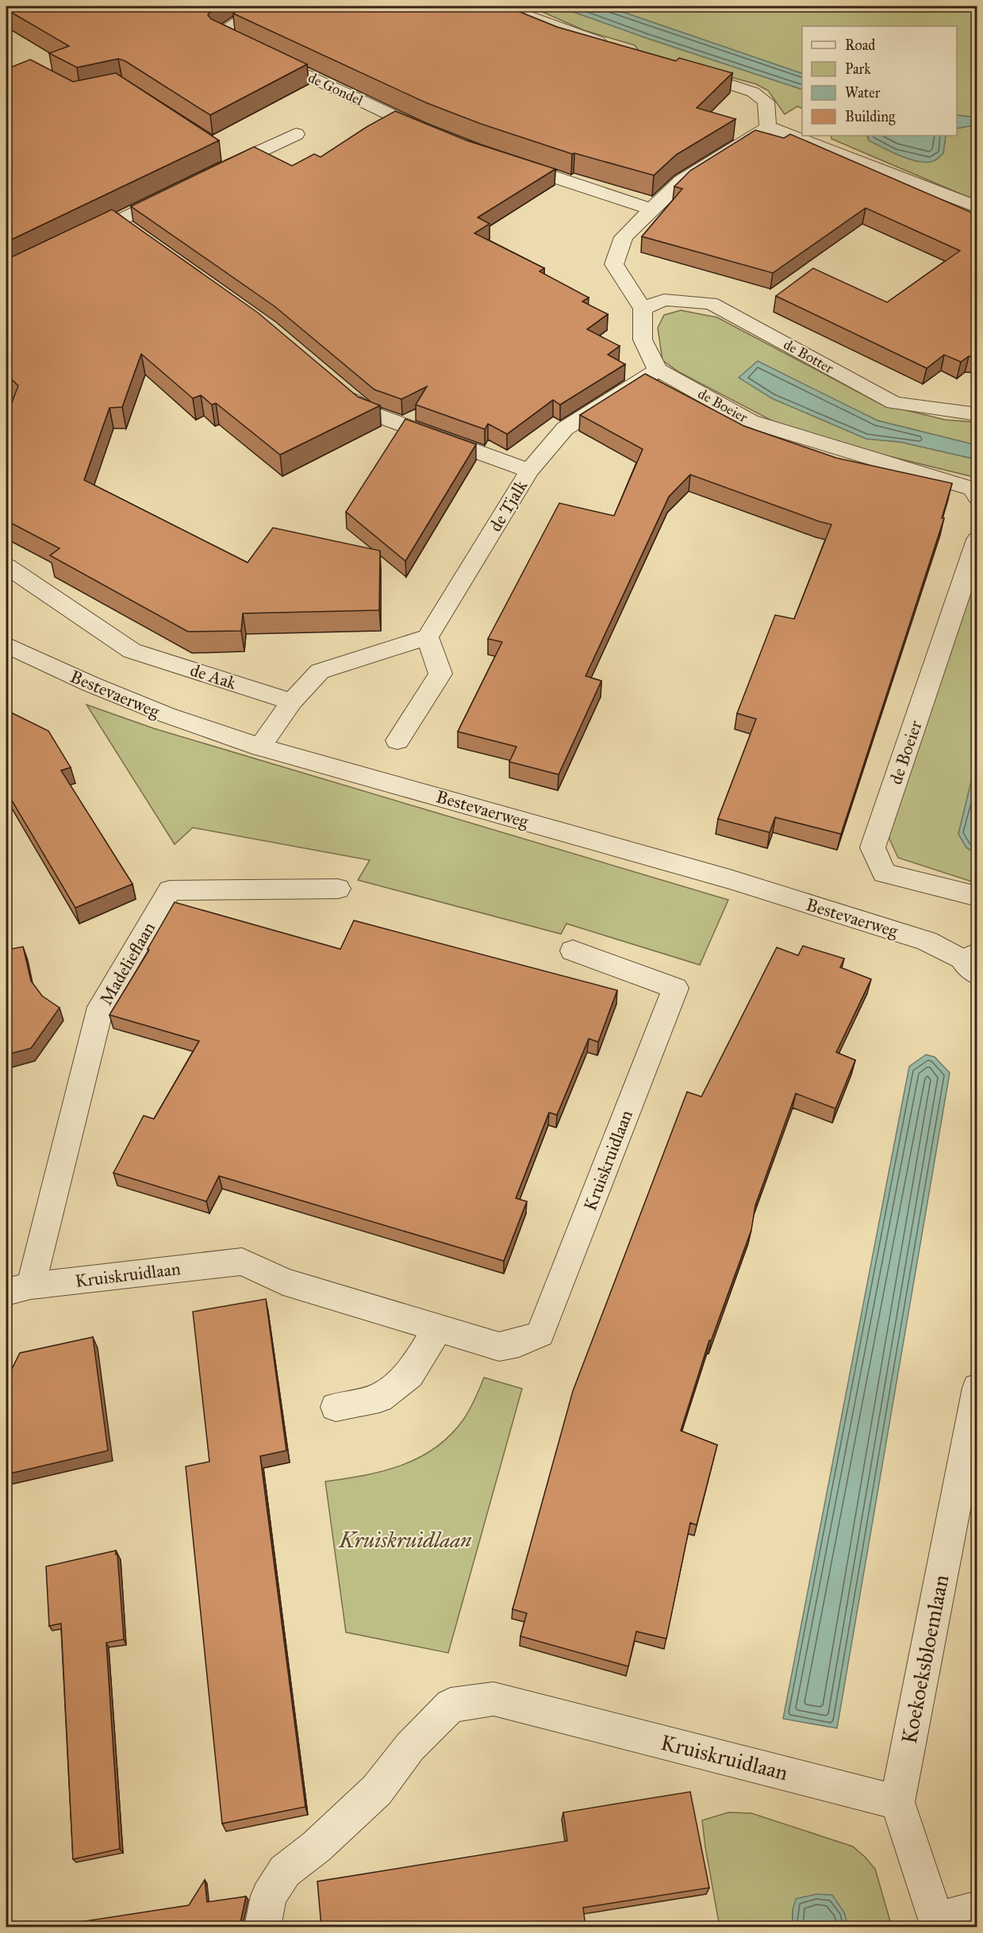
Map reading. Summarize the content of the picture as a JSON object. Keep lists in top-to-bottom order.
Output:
{
  "streets": {
    "street": [
      "de Gondel",
      "de Botter",
      "de Boeier",
      "de Tjalk",
      "de Aak",
      "Bestevaerweg",
      "Madelieflaan",
      "Kruiskruidlaan",
      "Koekoeksbloemlaan"
    ]
  },
  "crossings": [
    ["de Boeier", "de Tjalk"],
    ["Madelieflaan", "Kruiskruidlaan"],
    ["Kruiskruidlaan", "Koekoeksbloemlaan"]
  ],
  "parks": ["Kruiskruidlaan"],
  "legend": [
    "Road",
    "Park",
    "Water",
    "Building"
  ]
}
